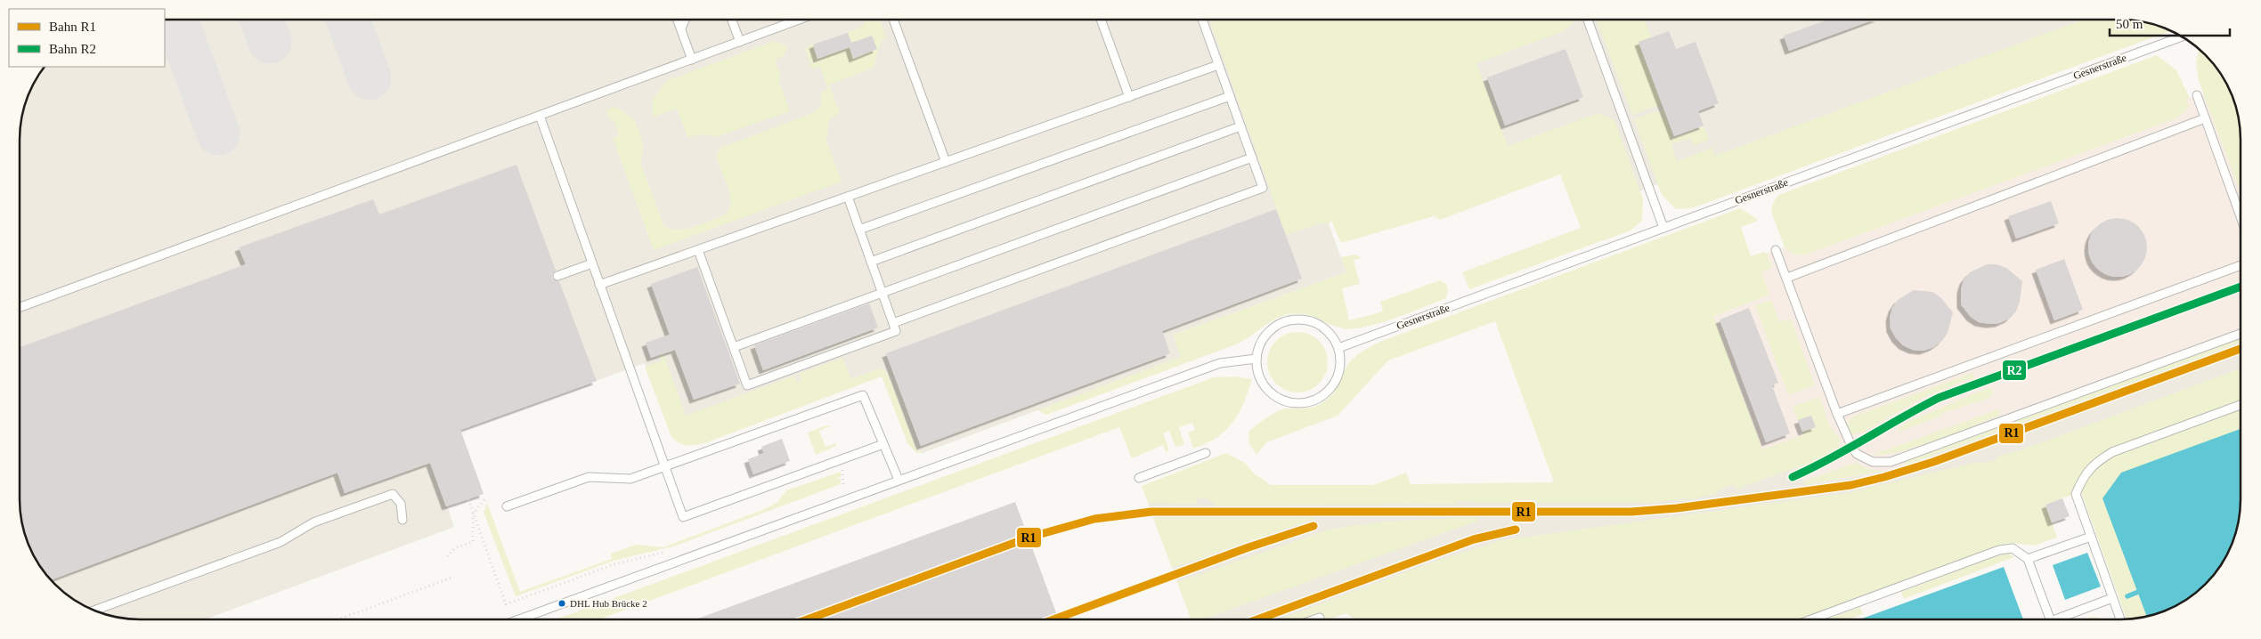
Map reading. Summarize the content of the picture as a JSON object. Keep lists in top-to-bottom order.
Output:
{
  "streets": {
    "lane": ["Gesnerstraße"]
  },
  "places": ["DHL Hub Brücke 2"],
  "lines": ["rail line R2", "rail line R1"],
  "legend": ["Bahn R1", "Bahn R2"],
  "scale_bar": "50 m"
}
